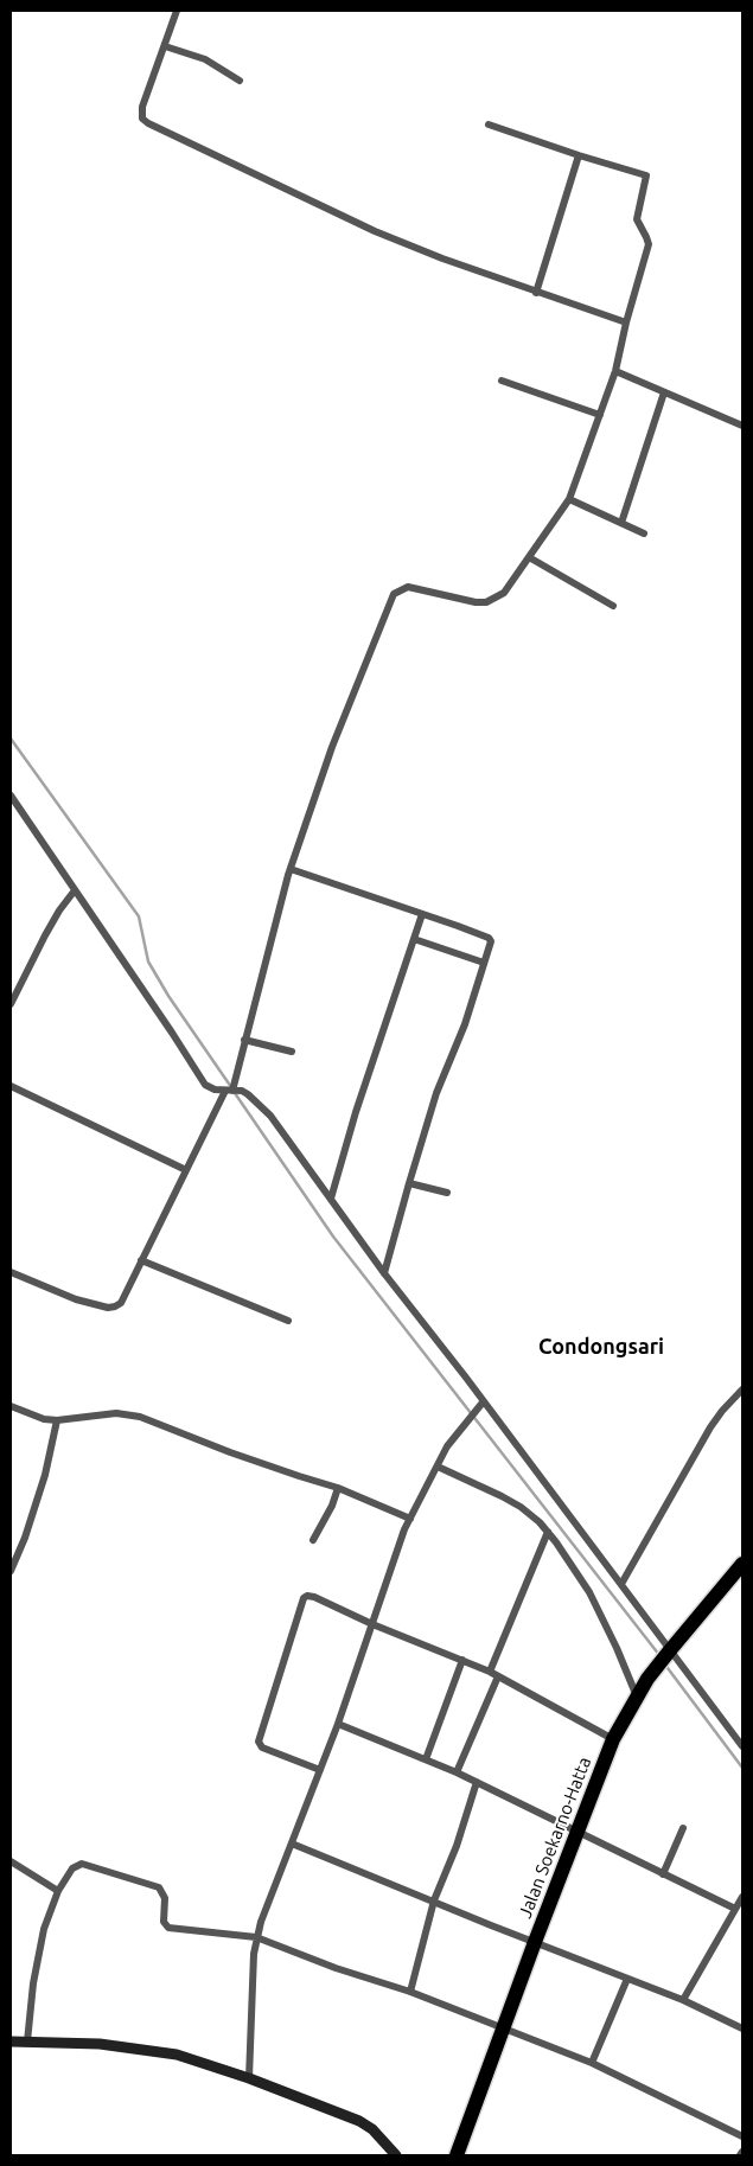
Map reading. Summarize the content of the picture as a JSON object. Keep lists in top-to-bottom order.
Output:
{
  "streets": {
    "highway": ["Jalan Soekarno-Hatta"]
  },
  "districts": ["Condongsari"]
}
